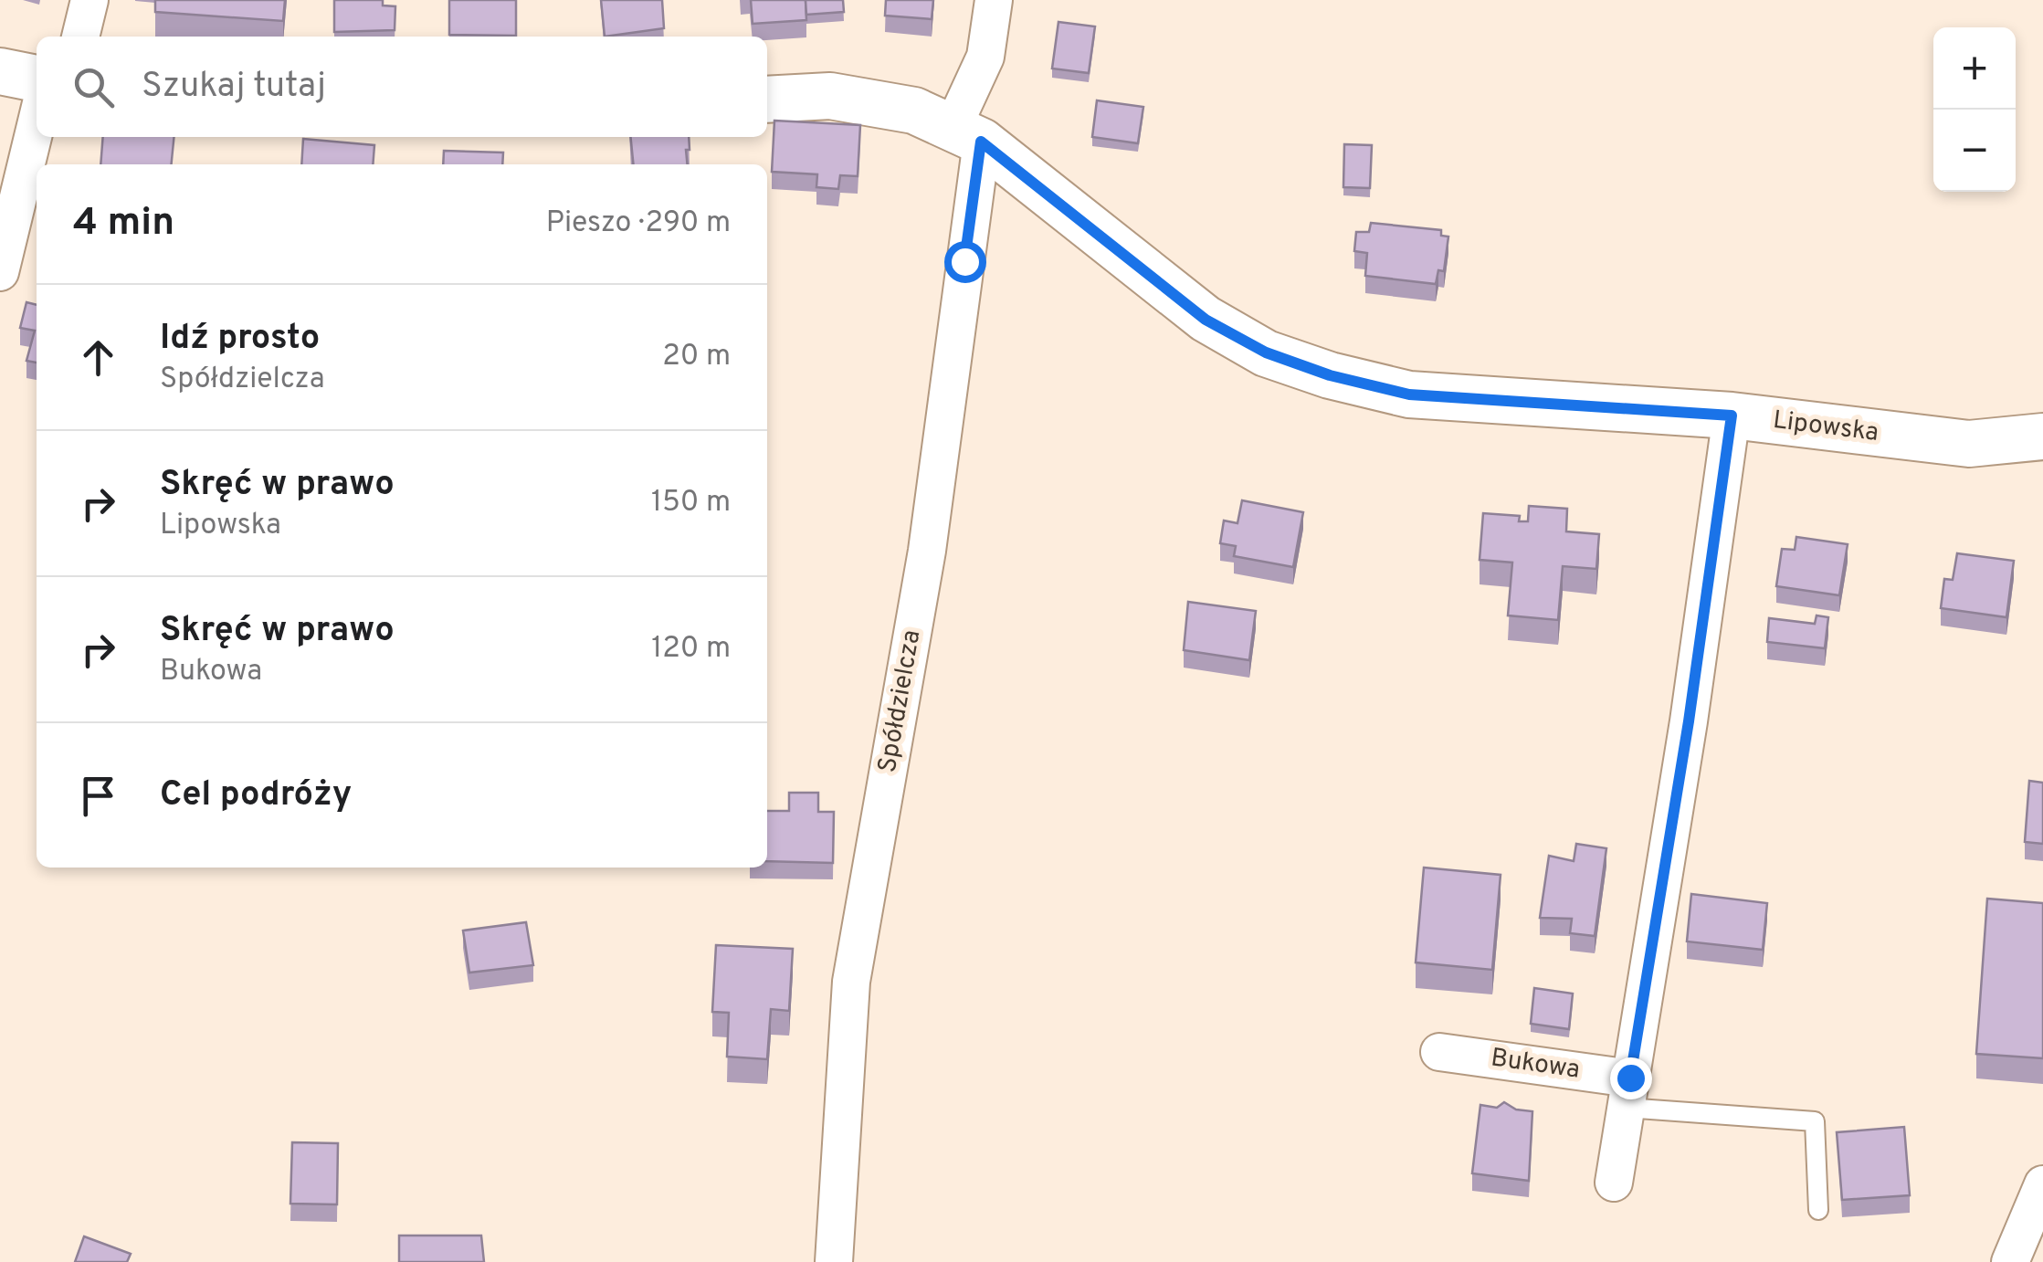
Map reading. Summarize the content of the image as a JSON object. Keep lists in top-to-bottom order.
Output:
{
  "streets": {
    "street": ["Lipowska", "Spółdzielcza", "Bukowa"]
  },
  "crossings": [
    ["Lipowska", "Spółdzielcza"]
  ],
  "page": {
    "map_buttons": ["+", "−"],
    "search": "Szukaj tutaj",
    "heading": ["4 min", "Pieszo · 290 m"],
    "list": [
      ["Idź prosto", "Spółdzielcza", "20 m"],
      ["Skręć w prawo", "Lipowska", "150 m"],
      ["Skręć w prawo", "Bukowa", "120 m"],
      "Cel podróży"
    ]
  }
}
